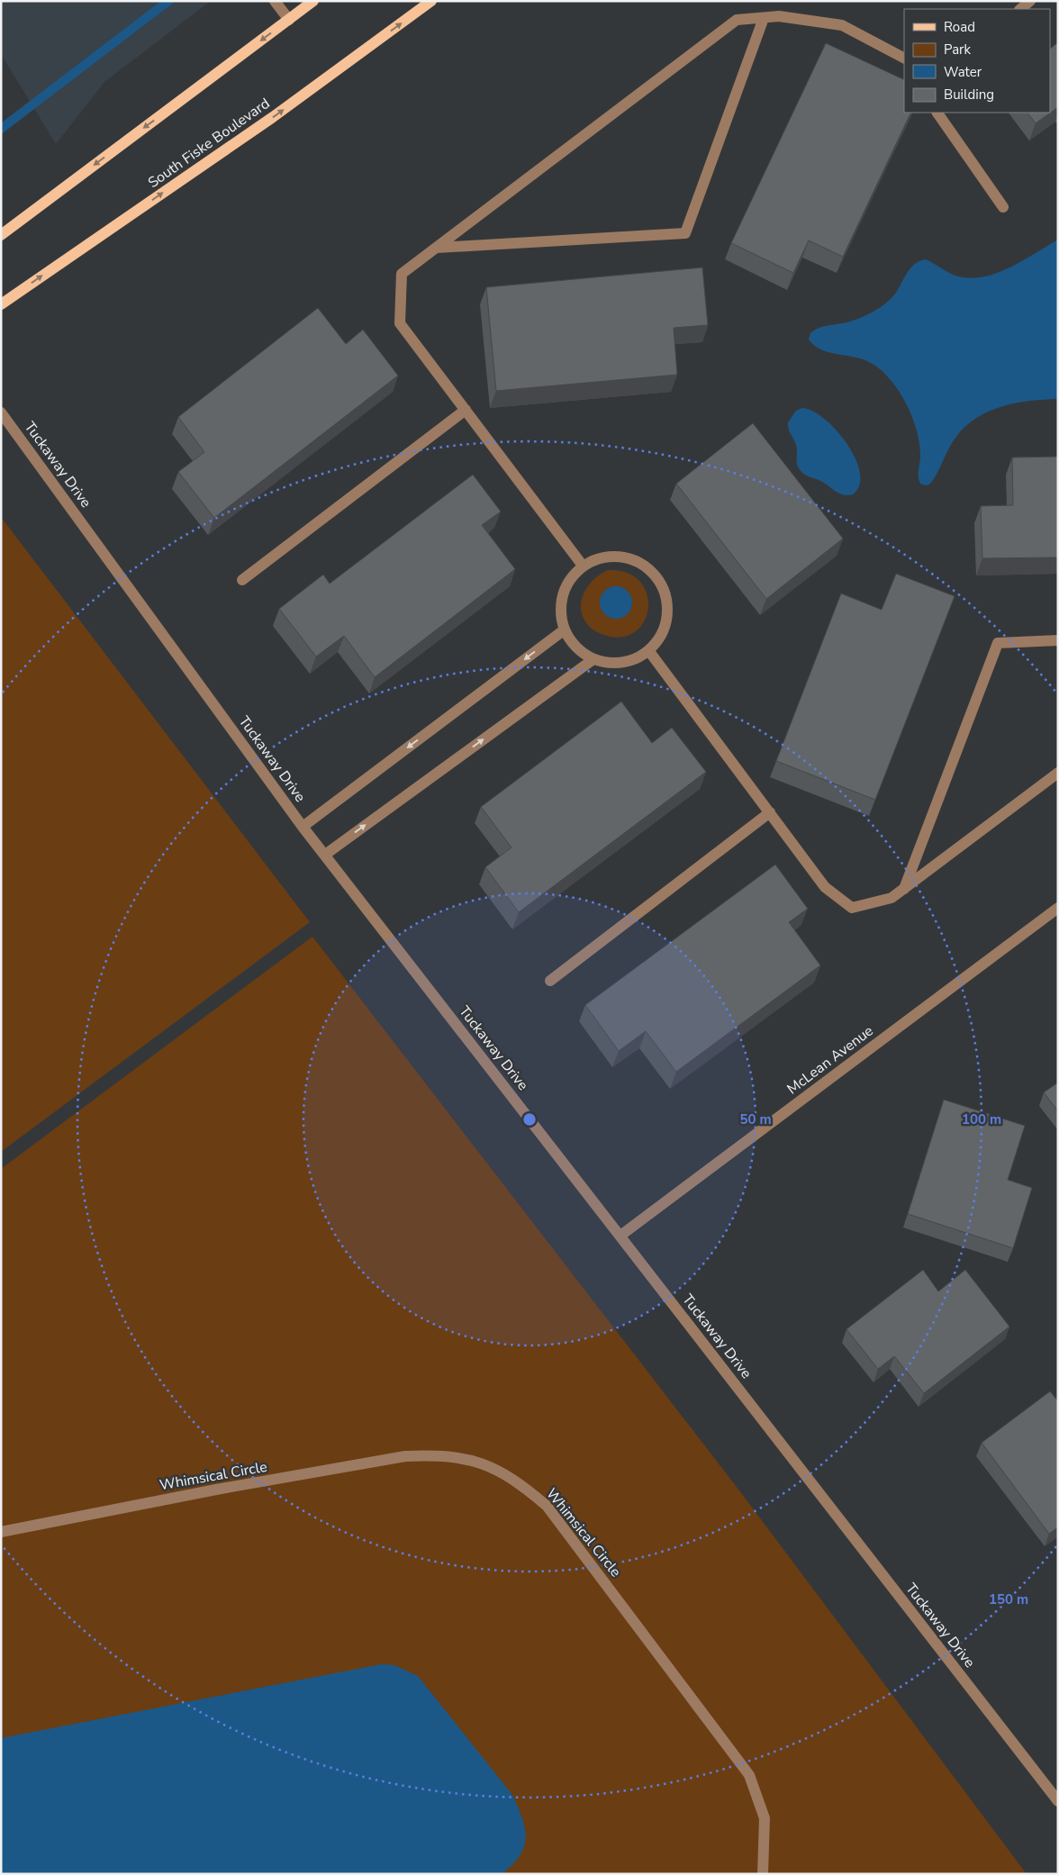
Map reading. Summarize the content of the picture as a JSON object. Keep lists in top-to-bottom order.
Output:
{
  "streets": {
    "main road": ["South Fiske Boulevard"],
    "street": ["Tuckaway Drive", "McLean Avenue", "Whimsical Circle"]
  },
  "crossings": [
    ["Tuckaway Drive", "McLean Avenue"]
  ],
  "legend": [
    "Road",
    "Park",
    "Water",
    "Building"
  ],
  "rings": ["50 m", "100 m", "150 m"]
}
